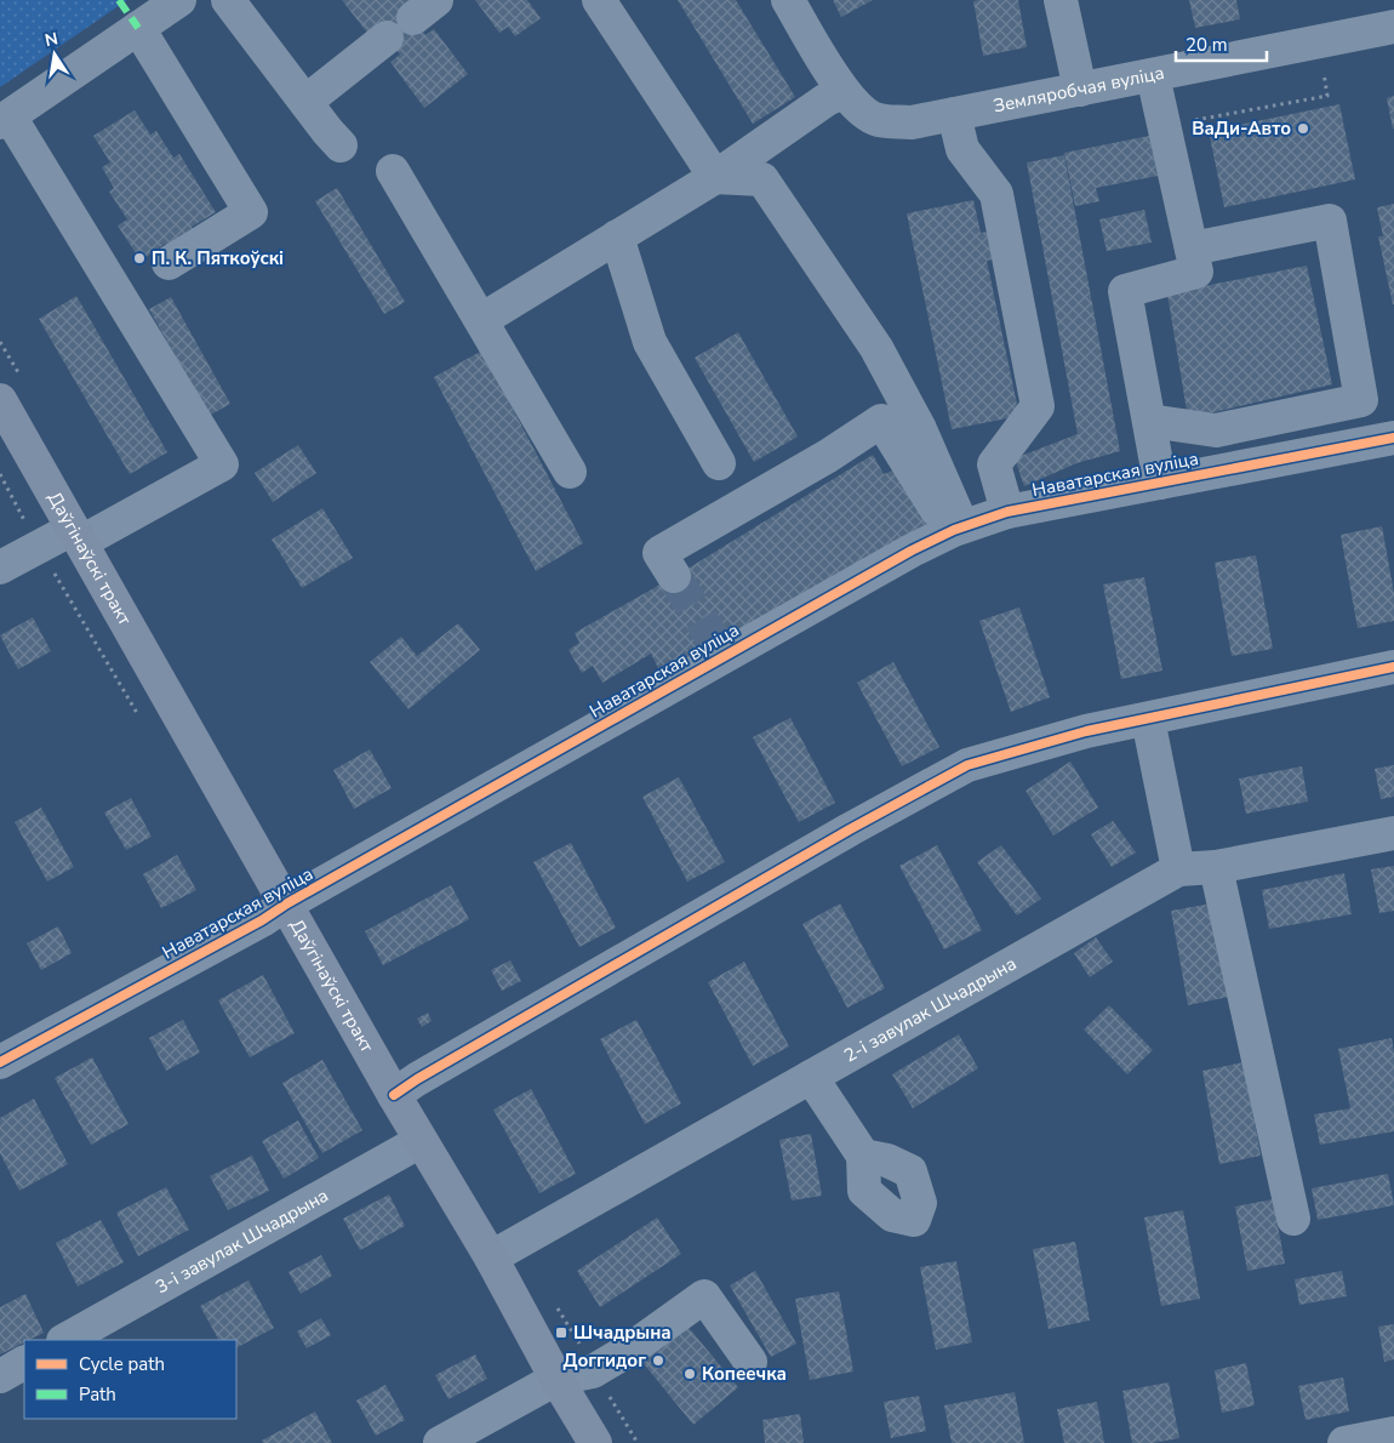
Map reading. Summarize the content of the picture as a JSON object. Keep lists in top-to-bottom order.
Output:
{
  "streets": {
    "main road": ["Даўгінаўскі тракт"],
    "street": [
      "Земляробчая вуліца",
      "Наватарская вуліца",
      "2-і завулак Шчадрына",
      "3-і завулак Шчадрына"
    ]
  },
  "crossings": [
    ["Наватарская вуліца", "Даўгінаўскі тракт"],
    ["Даўгінаўскі тракт", "2-і завулак Шчадрына"],
    ["Даўгінаўскі тракт", "3-і завулак Шчадрына"]
  ],
  "places": {
    "other": [
      "ВаДи-Авто",
      "П. К. Пяткоўскі",
      "Доггидог",
      "Копеечка"
    ],
    "transit": ["Шчадрына"]
  },
  "legend": ["Cycle path", "Path"],
  "scale_bar": "20 m",
  "north": "top"
}
